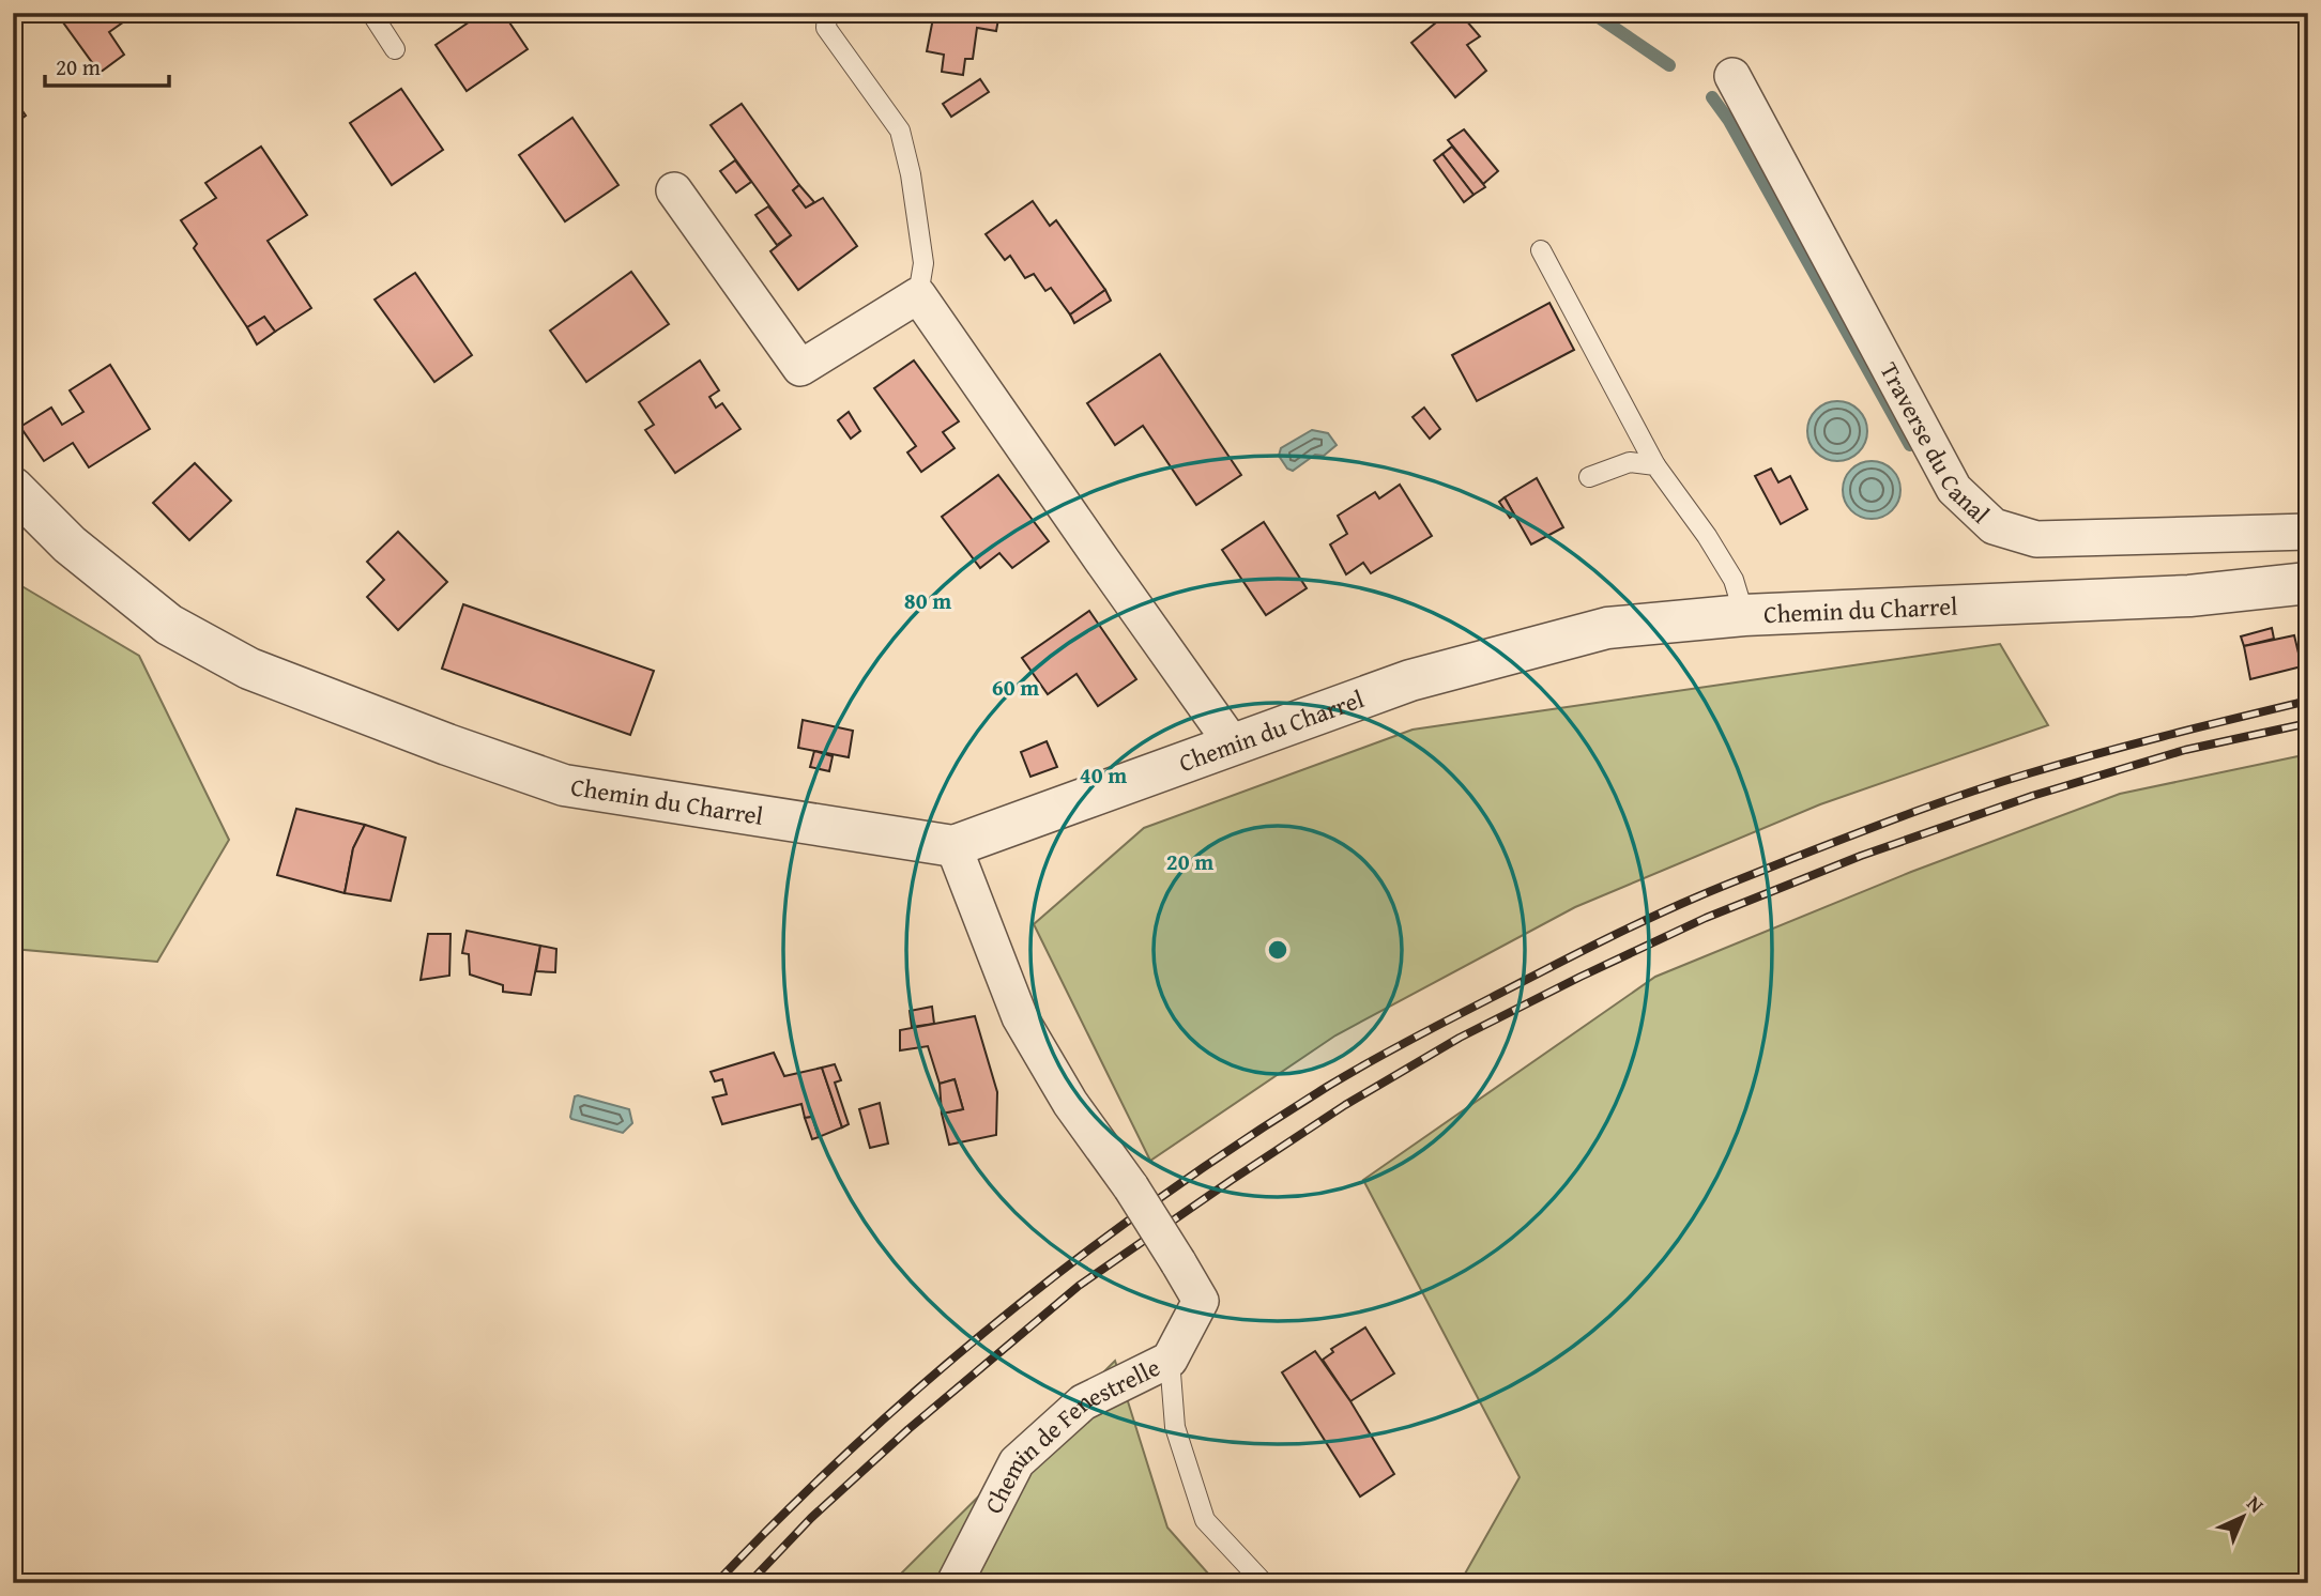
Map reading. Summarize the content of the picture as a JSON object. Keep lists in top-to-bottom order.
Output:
{
  "streets": {
    "street": ["Traverse du Canal", "Chemin du Charrel", "Chemin de Fenestrelle"]
  },
  "crossings": [
    ["Chemin du Charrel", "Chemin de Fenestrelle"]
  ],
  "scale_bar": "20 m",
  "north": "top right",
  "rings": [
    "80 m",
    "60 m",
    "40 m",
    "20 m"
  ]
}
